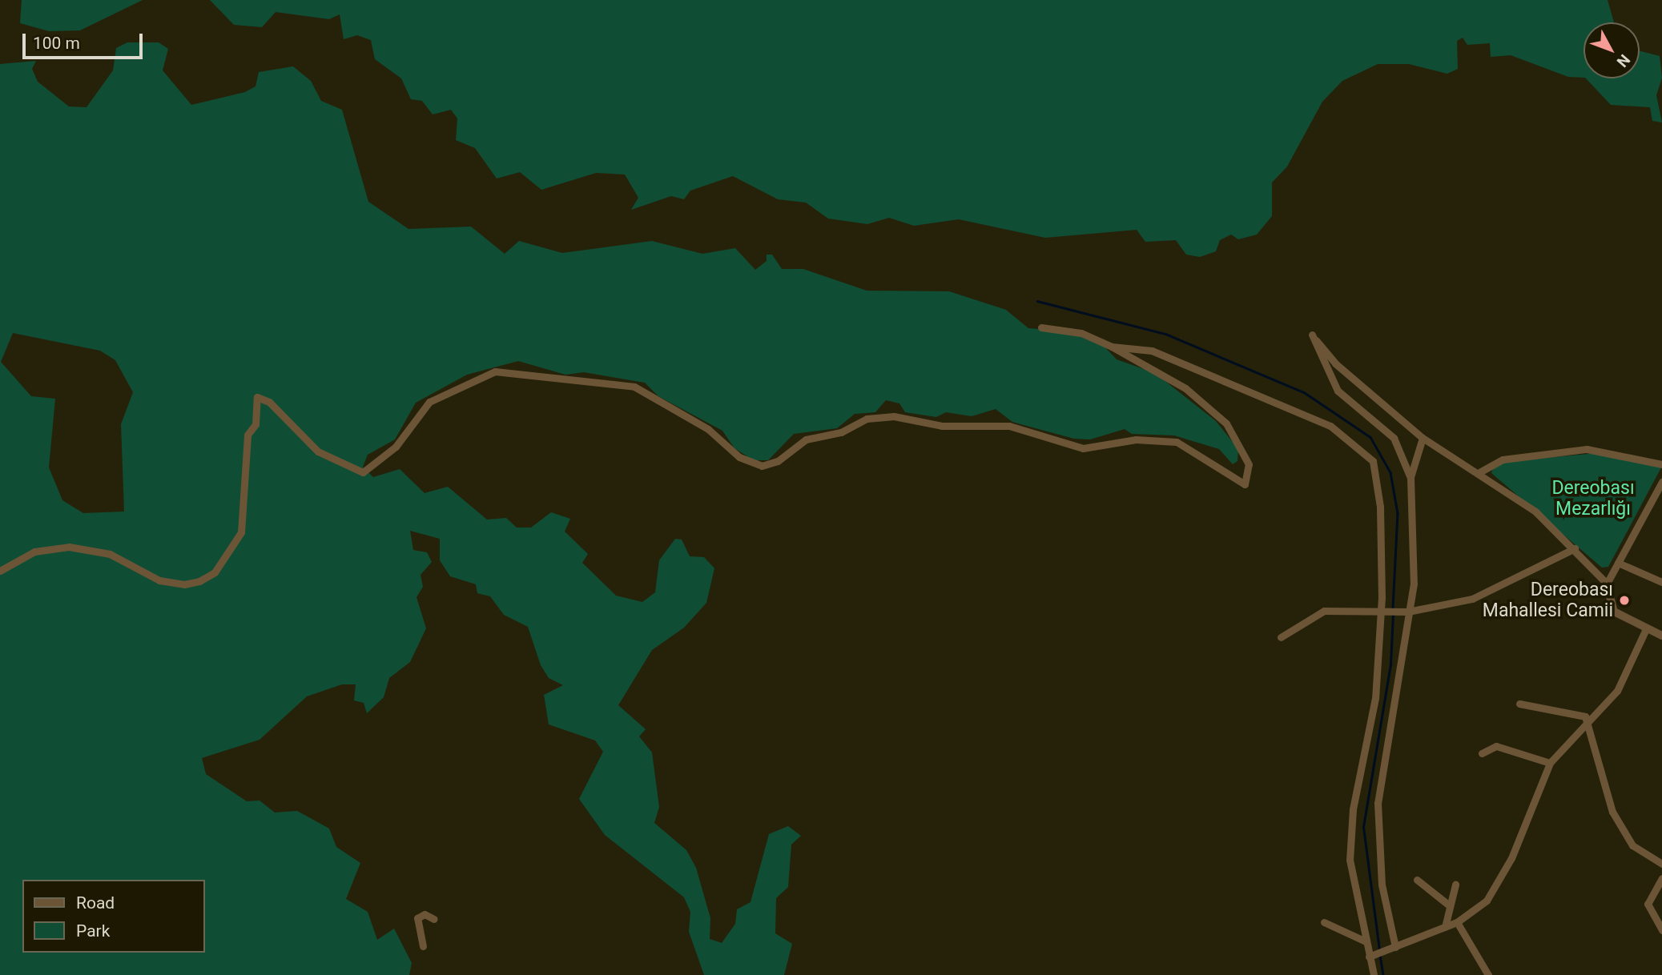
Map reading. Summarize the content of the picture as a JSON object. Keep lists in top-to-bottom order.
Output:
{
  "parks": ["Dereobası Mezarlığı"],
  "places": ["Dereobası Mahallesi Camii"],
  "legend": ["Road", "Park"],
  "scale_bar": "100 m",
  "north": "bottom right"
}
